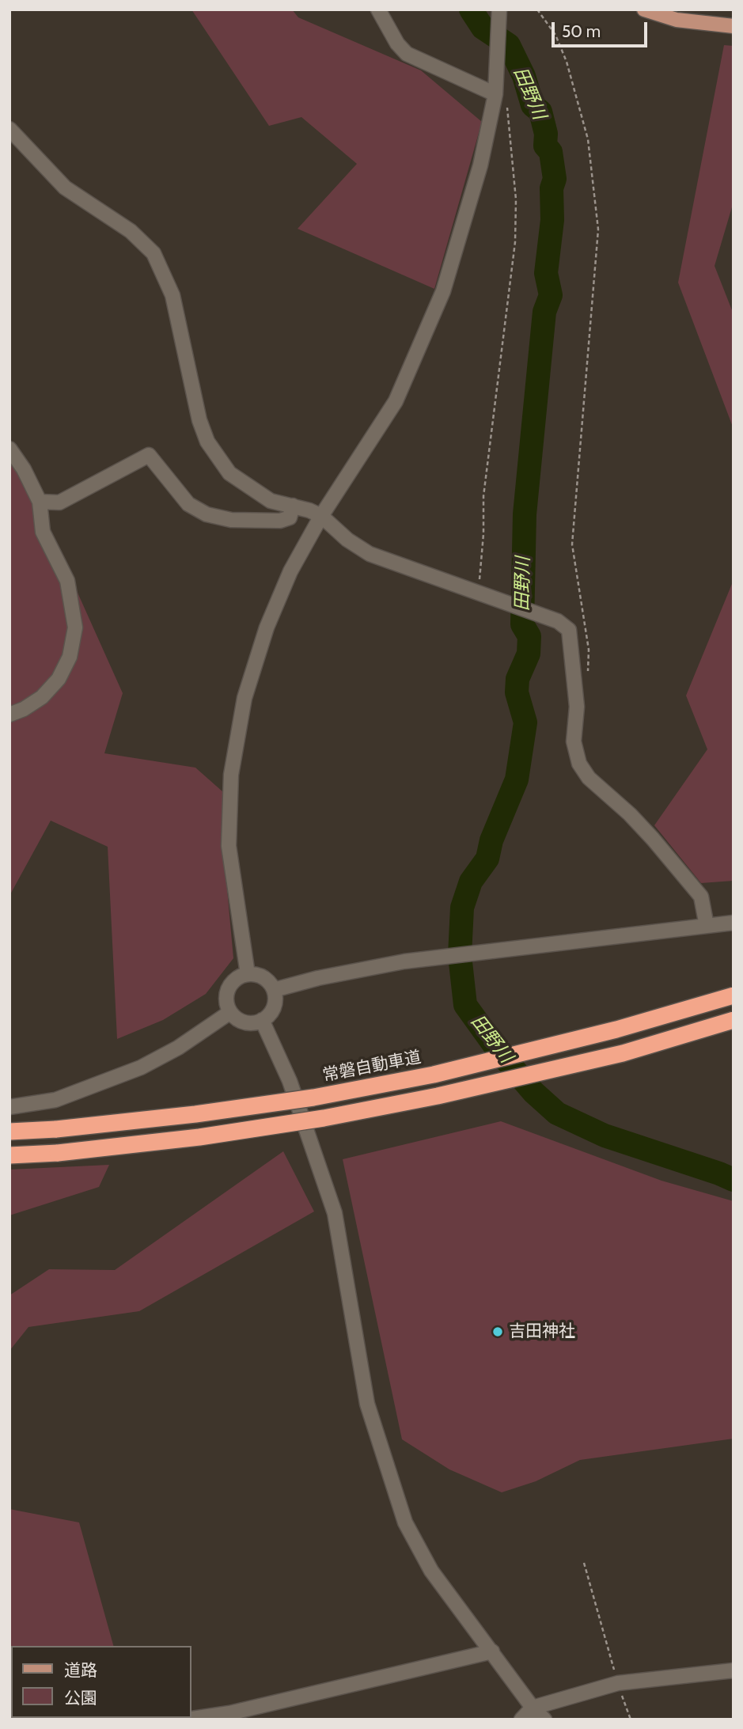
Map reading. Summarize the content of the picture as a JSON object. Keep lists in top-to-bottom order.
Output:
{
  "streets": {
    "highway": ["常磐自動車道"]
  },
  "water": ["田野川"],
  "places": ["吉田神社"],
  "legend": ["道路", "公園"],
  "scale_bar": "50 m"
}
